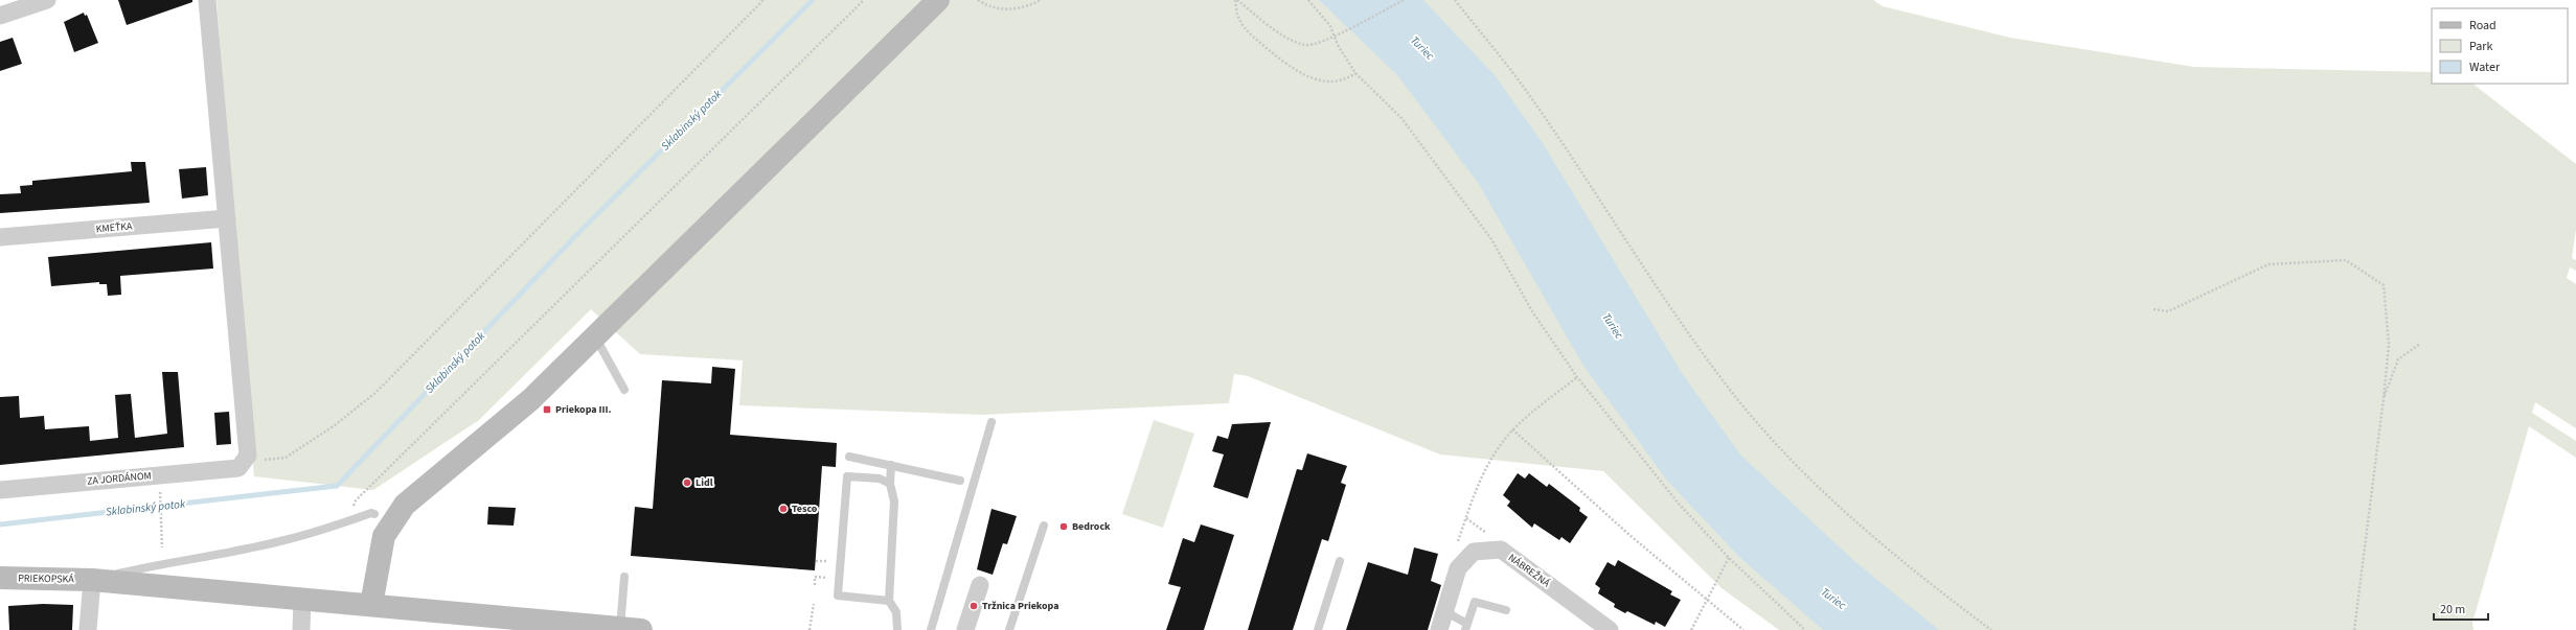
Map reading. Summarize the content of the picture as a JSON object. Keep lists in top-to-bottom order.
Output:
{
  "streets": {
    "street": [
      "KMEŤKA",
      "ZA JORDÁNOM",
      "NÁBREŽNÁ",
      "PRIEKOPSKÁ"
    ]
  },
  "water": ["Turiec", "Sklabinský potok"],
  "places": {
    "transit": ["Priekopa III."],
    "other": [
      "Lidl",
      "Tesco",
      "Bedrock",
      "Tržnica Priekopa"
    ]
  },
  "legend": ["Road", "Park", "Water"],
  "scale_bar": "20 m"
}
